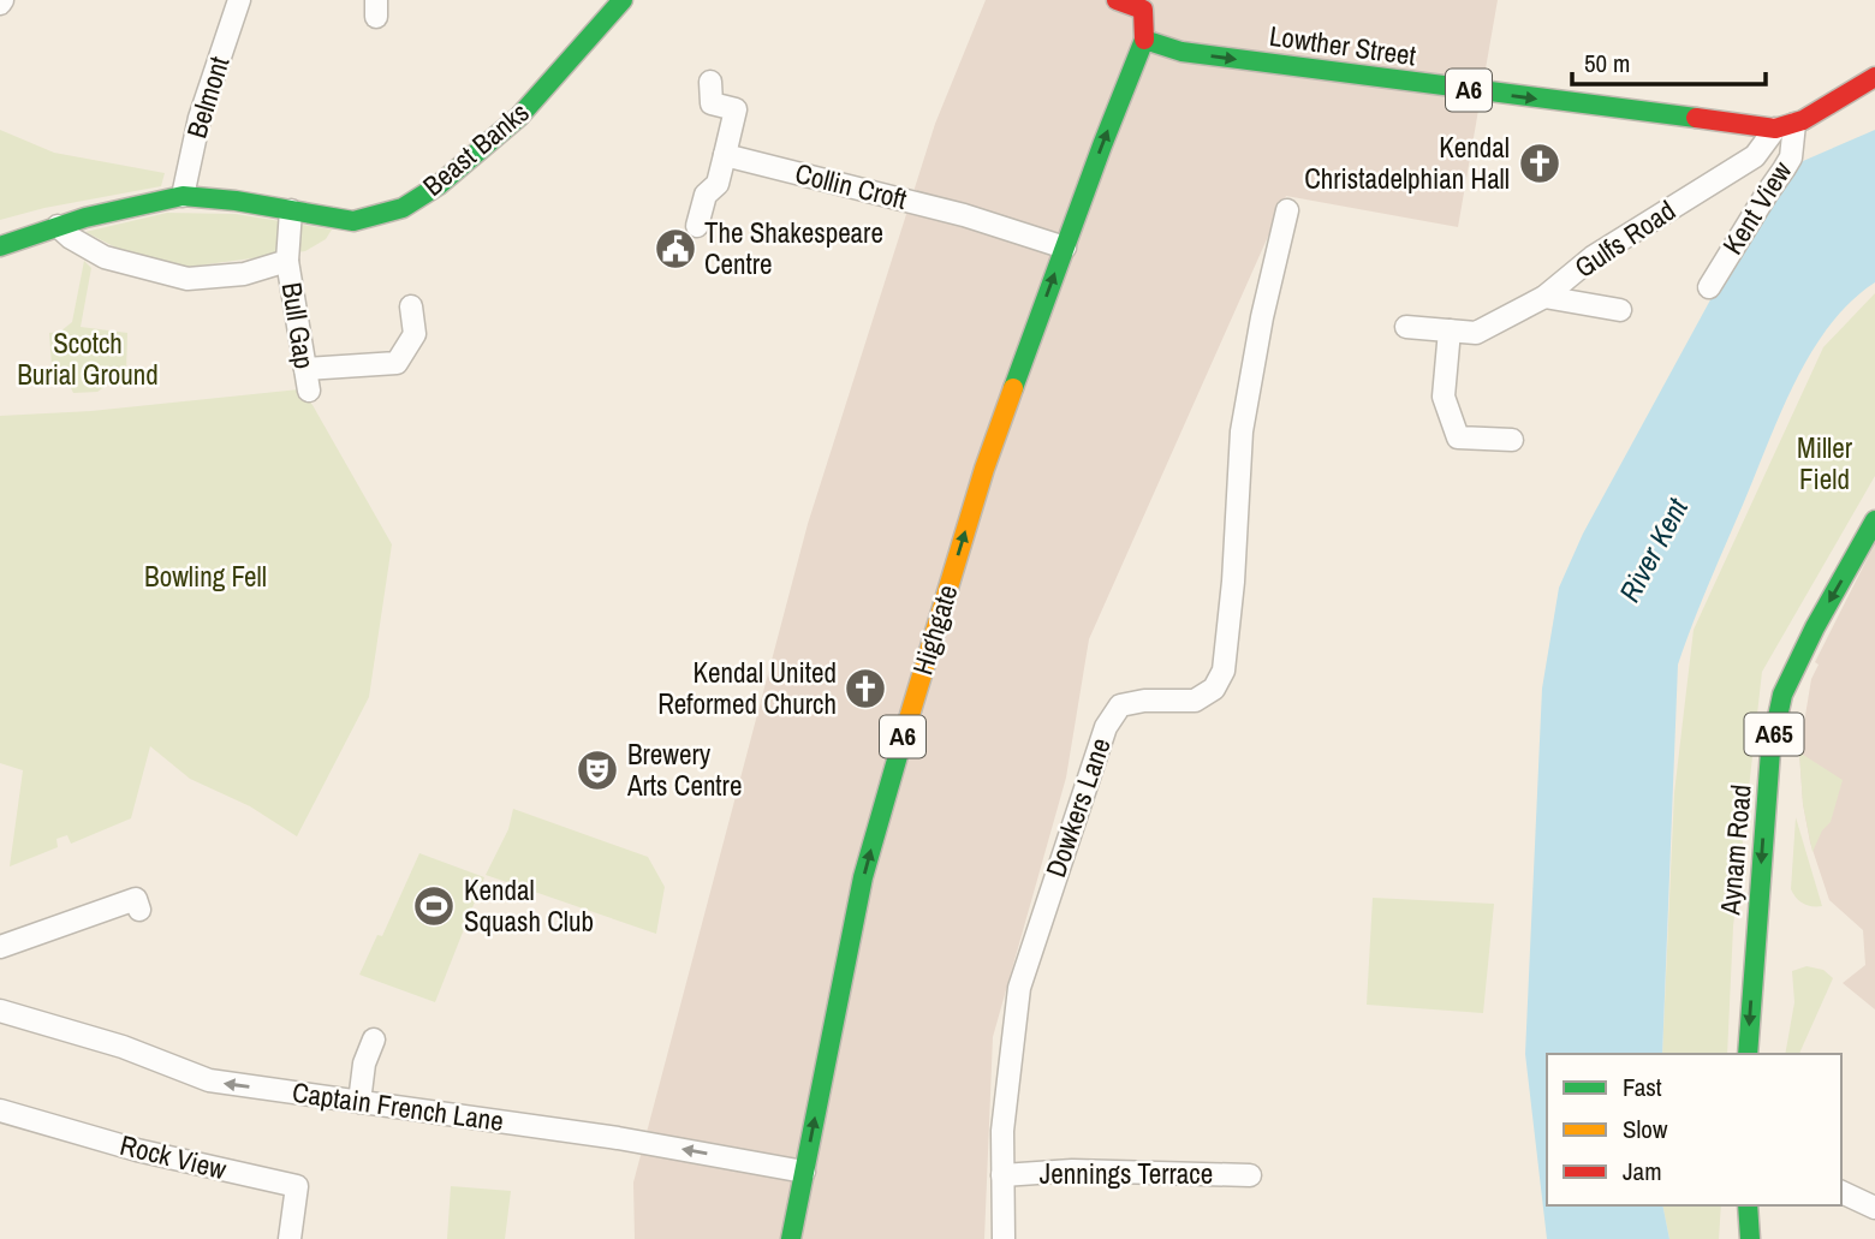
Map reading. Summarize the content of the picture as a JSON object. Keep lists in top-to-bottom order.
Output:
{
  "streets": {
    "main road": [
      "Lowther Street",
      "A6",
      "Beast Banks",
      "Highgate",
      "A65",
      "Aynam Road"
    ],
    "street": [
      "Belmont",
      "Collin Croft",
      "Kent View",
      "Gulfs Road",
      "Bull Gap",
      "Dowkers Lane",
      "Captain French Lane",
      "Rock View",
      "Jennings Terrace"
    ]
  },
  "crossings": [
    ["Lowther Street", "Kent View"],
    ["Lowther Street", "Gulfs Road"],
    ["Lowther Street", "Highgate"],
    ["Belmont", "Beast Banks"],
    ["Collin Croft", "Highgate"],
    ["Kent View", "Gulfs Road"],
    ["Highgate", "Captain French Lane"],
    ["Dowkers Lane", "Jennings Terrace"]
  ],
  "one_way": [
    "Lowther Street",
    "Highgate",
    "Aynam Road",
    "Captain French Lane"
  ],
  "water": ["River Kent"],
  "parks": ["Scotch Burial Ground", "Miller Field", "Bowling Fell"],
  "places": {
    "church": ["Kendal Christadelphian Hall", "Kendal United Reformed Church"],
    "public building": ["The Shakespeare Centre"],
    "theatre": ["Brewery Arts Centre"],
    "sports": ["Kendal Squash Club"]
  },
  "legend": ["Fast", "Slow", "Jam"],
  "scale_bar": "50 m"
}
